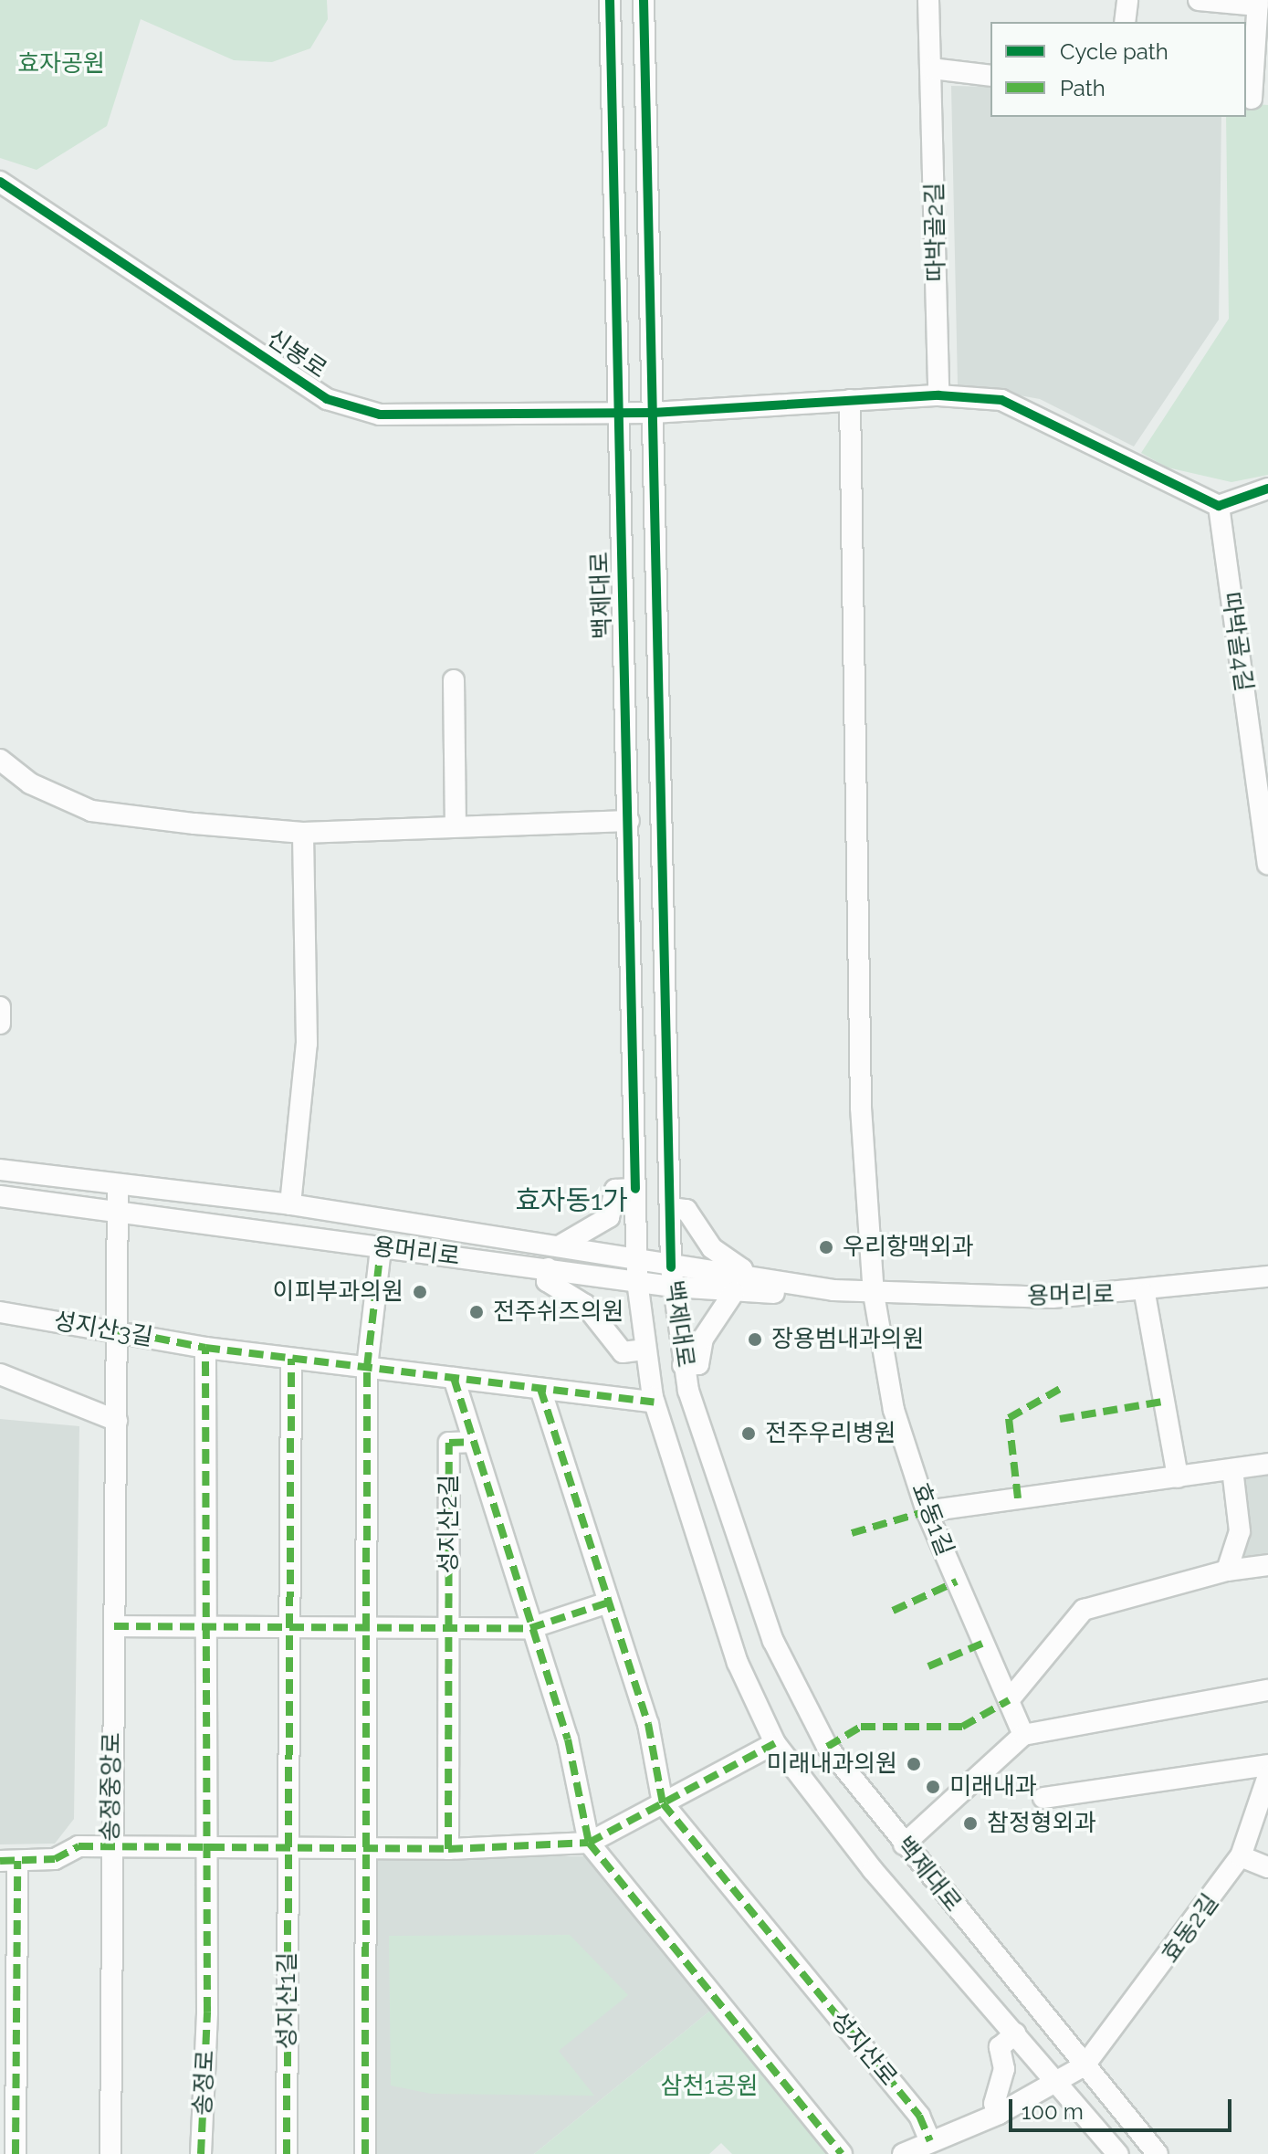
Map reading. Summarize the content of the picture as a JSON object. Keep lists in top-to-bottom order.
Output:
{
  "streets": {
    "street": [
      "따박골2길",
      "신봉로",
      "백제대로",
      "따박골4길",
      "용머리로",
      "성지산3길",
      "효동1길",
      "성지산2길",
      "송정중앙로",
      "효동2길",
      "성지산1길",
      "성지산로",
      "송정로"
    ]
  },
  "crossings": [
    ["따박골2길", "신봉로"],
    ["신봉로", "백제대로"],
    ["신봉로", "따박골4길"],
    ["백제대로", "용머리로"],
    ["백제대로", "성지산3길"],
    ["백제대로", "효동2길"],
    ["용머리로", "효동1길"],
    ["용머리로", "송정중앙로"],
    ["성지산3길", "송정중앙로"]
  ],
  "districts": ["효자동1가"],
  "parks": ["효자공원", "삼천1공원"],
  "places": [
    "우리항맥외과",
    "이피부과의원",
    "전주쉬즈의원",
    "장용범내과의원",
    "전주우리병원",
    "미래내과의원",
    "미래내과",
    "참정형외과"
  ],
  "legend": ["Cycle path", "Path"],
  "scale_bar": "100 m"
}
